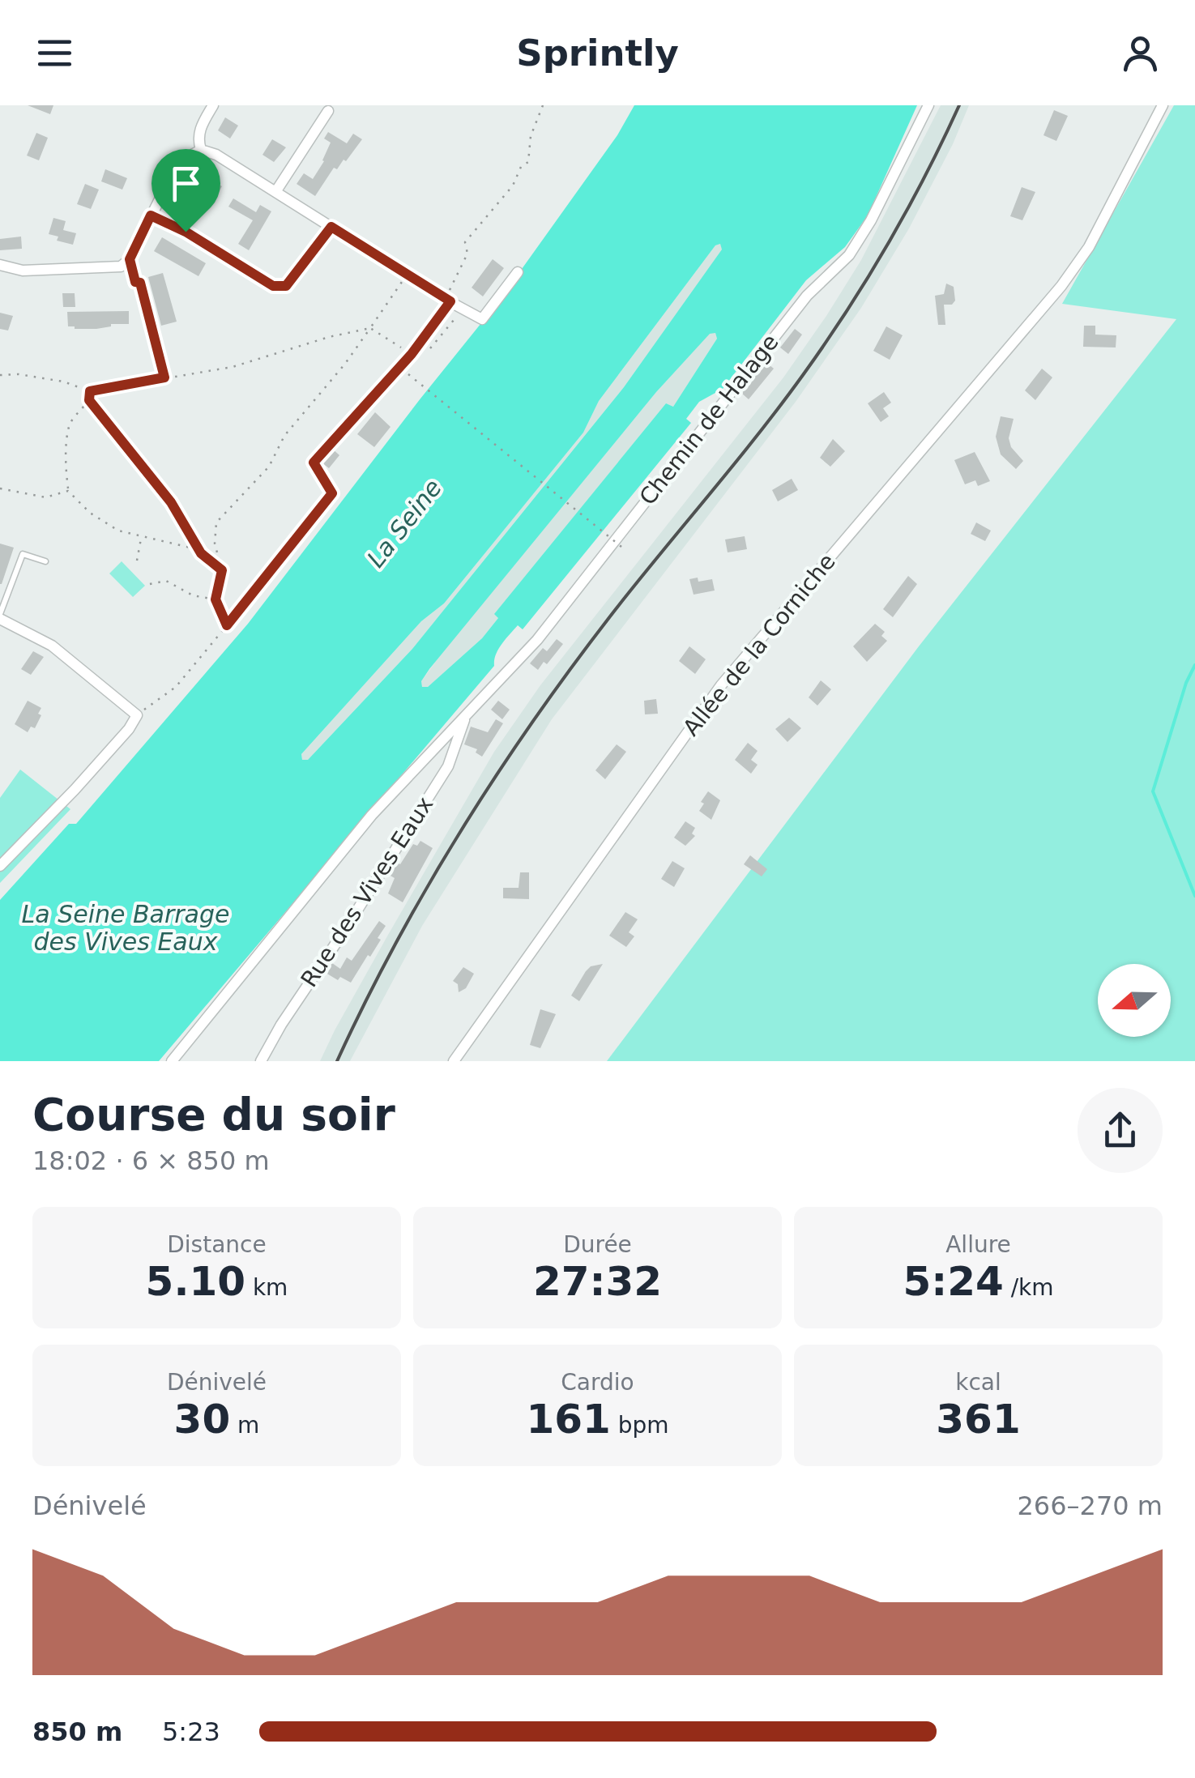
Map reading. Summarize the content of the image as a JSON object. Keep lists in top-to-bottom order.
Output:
{
  "streets": {
    "street": ["Chemin de Halage", "Allée de la Corniche", "Rue des Vives Eaux"]
  },
  "crossings": [
    ["Chemin de Halage", "Rue des Vives Eaux"]
  ],
  "water": ["La Seine", "La Seine Barrage des Vives Eaux"],
  "north": "left",
  "page": {
    "header": "Sprintly",
    "heading": ["Course du soir", "18:02 · 6 × 850 m"],
    "stats": [
      ["Distance", "5.10 km"],
      ["Durée", "27:32"],
      ["Allure", "5:24 /km"],
      ["Dénivelé", "30 m"],
      ["Cardio", "161 bpm"],
      ["kcal", "361"]
    ],
    "chart": ["Dénivelé", "266–270 m"],
    "list": [
      {
        "name": "850 m",
        "note": "5:23"
      }
    ]
  }
}
